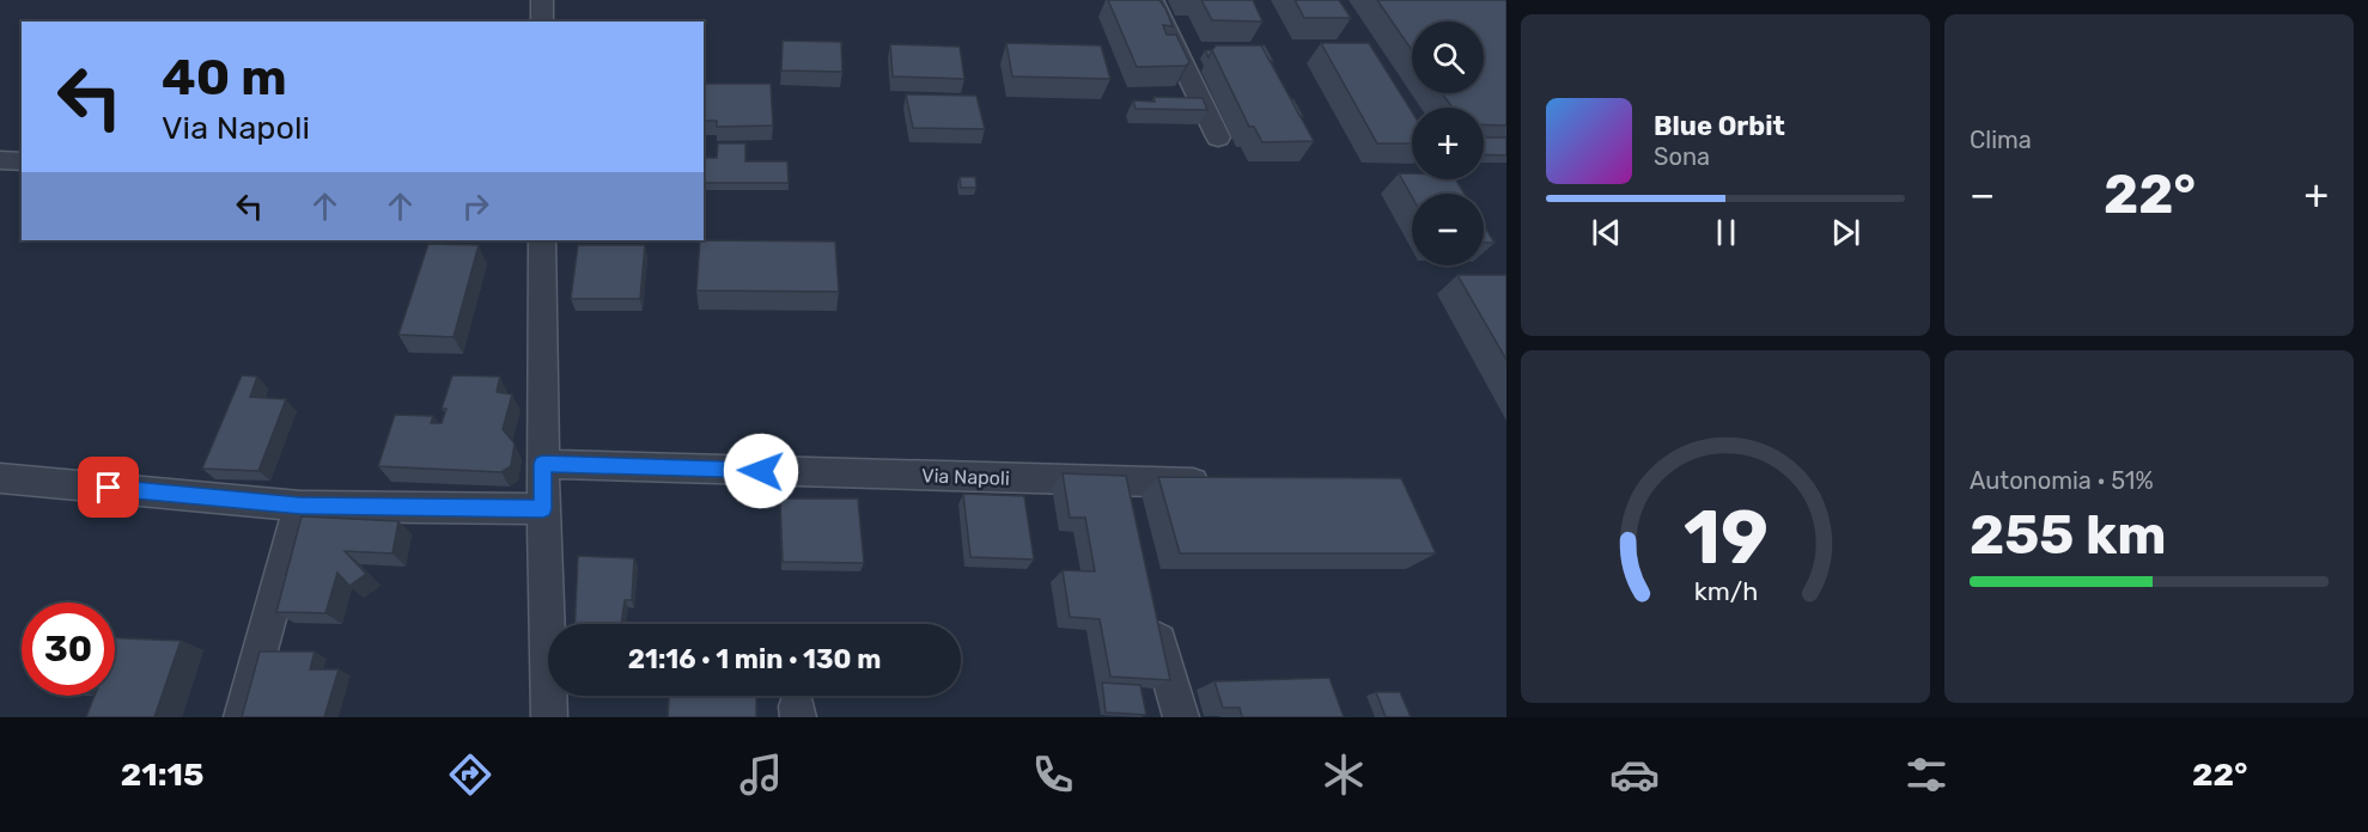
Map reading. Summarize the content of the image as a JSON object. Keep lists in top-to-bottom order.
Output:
{
  "streets": {
    "street": ["Via Napoli"]
  },
  "page": {
    "tile": [
      "Clima",
      ["Autonomia · 51%", "255 km"]
    ],
    "map_buttons": ["+", "−"],
    "turn": ["40 m", "Via Napoli"],
    "song": ["Blue Orbit", "Sona"],
    "heat": ["−", "22°", "+"],
    "limit": "30",
    "trip": "21:16 · 1 min · 130 m",
    "tabs": ["21:15", "22°"],
    "gauge": ["19", "km/h"]
  }
}
